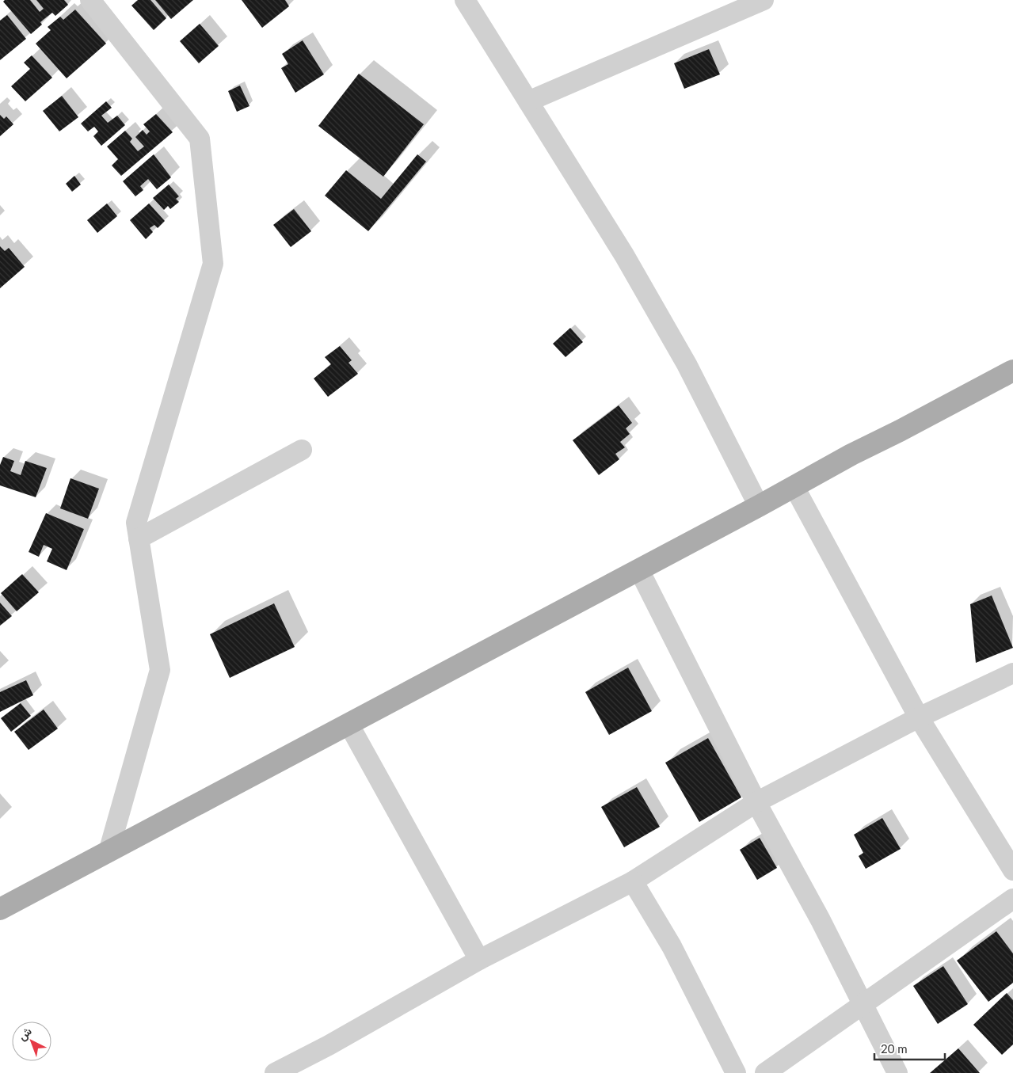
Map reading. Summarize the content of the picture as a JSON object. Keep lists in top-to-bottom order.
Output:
{
  "scale_bar": "20 m",
  "north": "top left"
}
